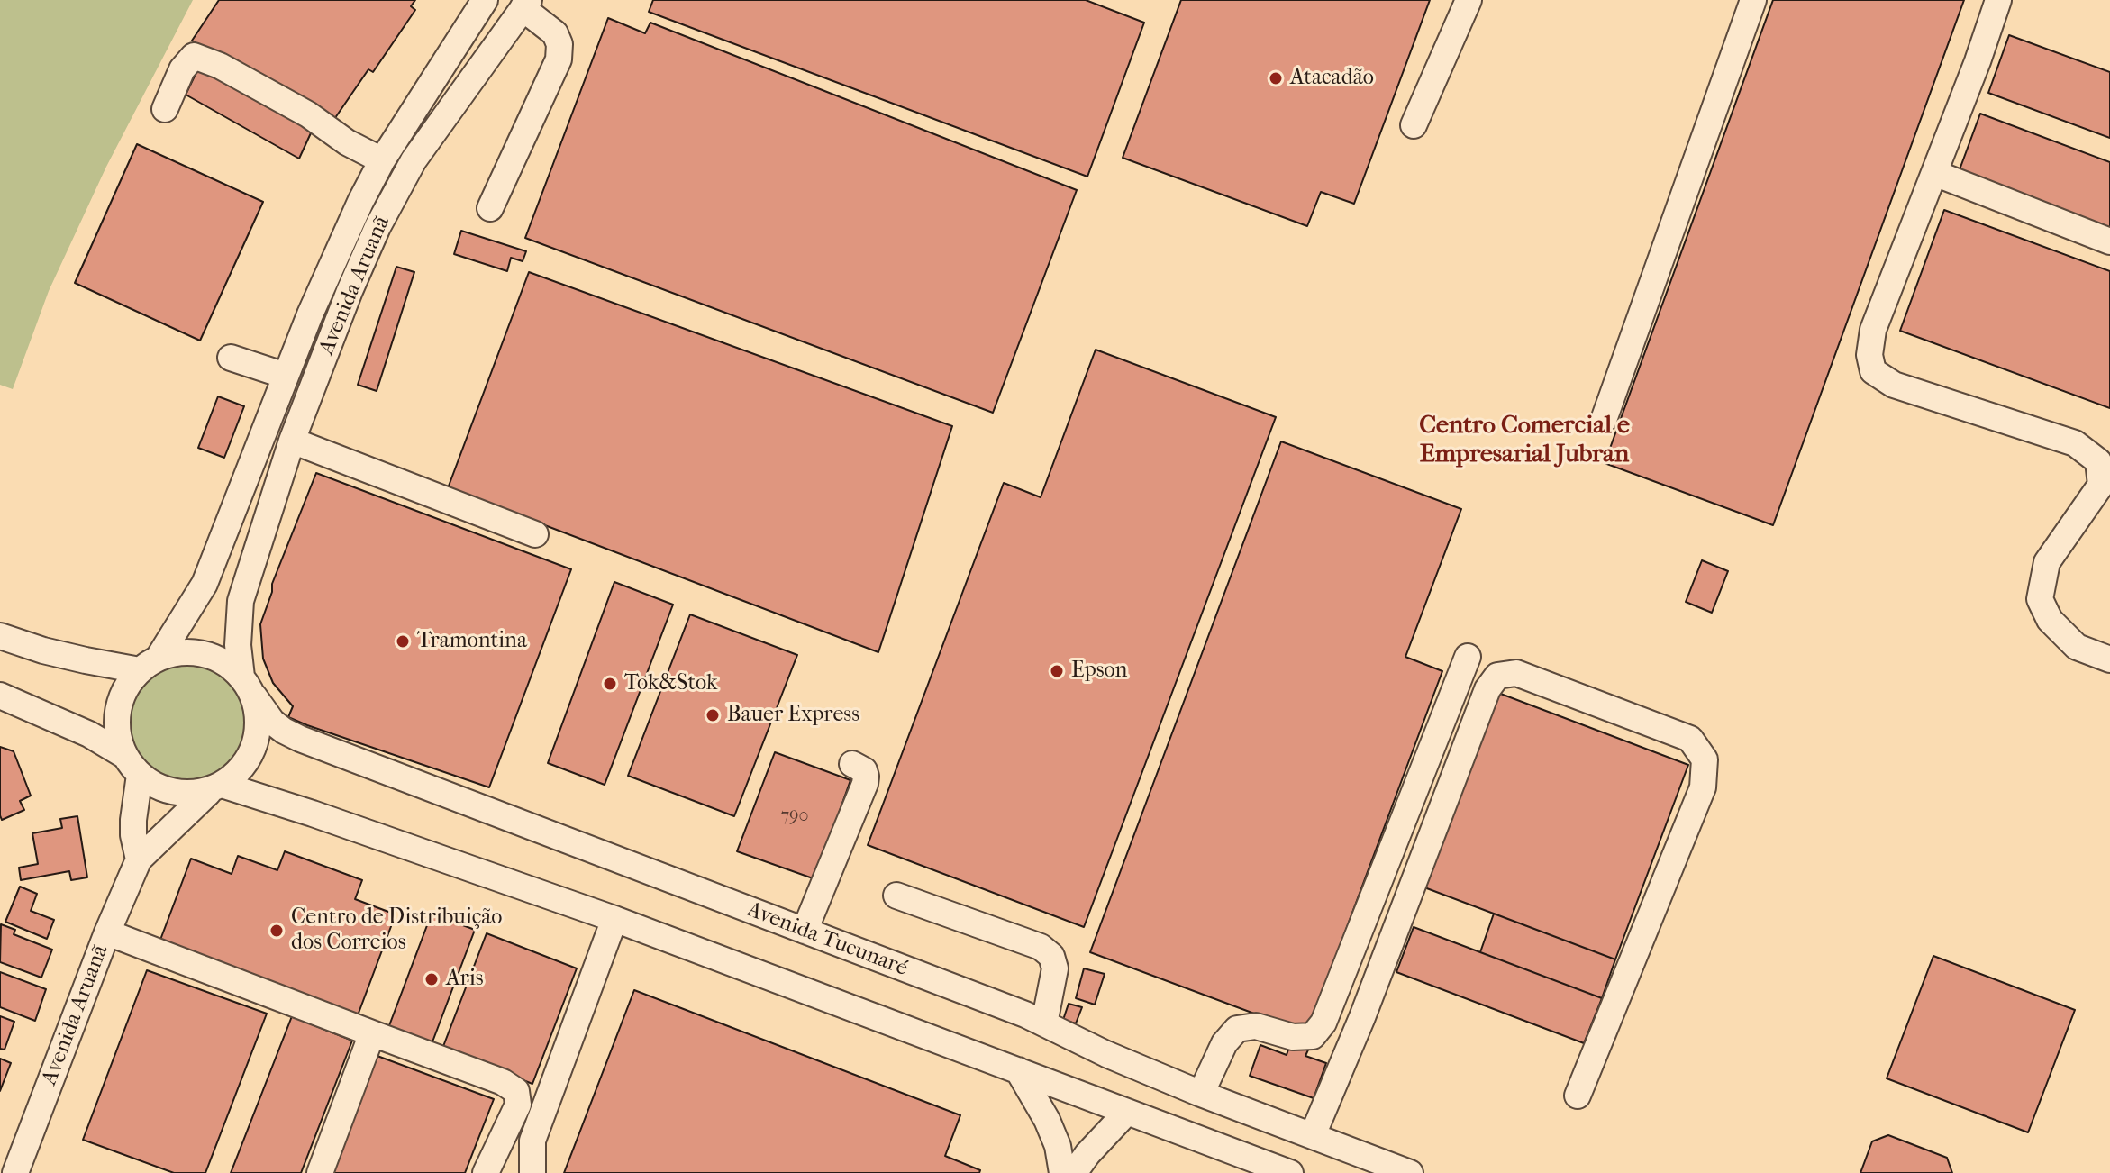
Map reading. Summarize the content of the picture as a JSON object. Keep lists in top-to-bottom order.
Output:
{
  "streets": {
    "street": ["Avenida Aruanã", "Avenida Tucunaré"]
  },
  "crossings": [
    ["Avenida Aruanã", "Avenida Tucunaré"]
  ],
  "districts": ["Centro Comercial e Empresarial Jubran"],
  "places": [
    "Atacadão",
    "Tramontina",
    "Epson",
    "Tok&Stok",
    "Bauer Express",
    "Centro de Distribuição dos Correios",
    "Aris"
  ],
  "house_numbers": ["790"]
}
